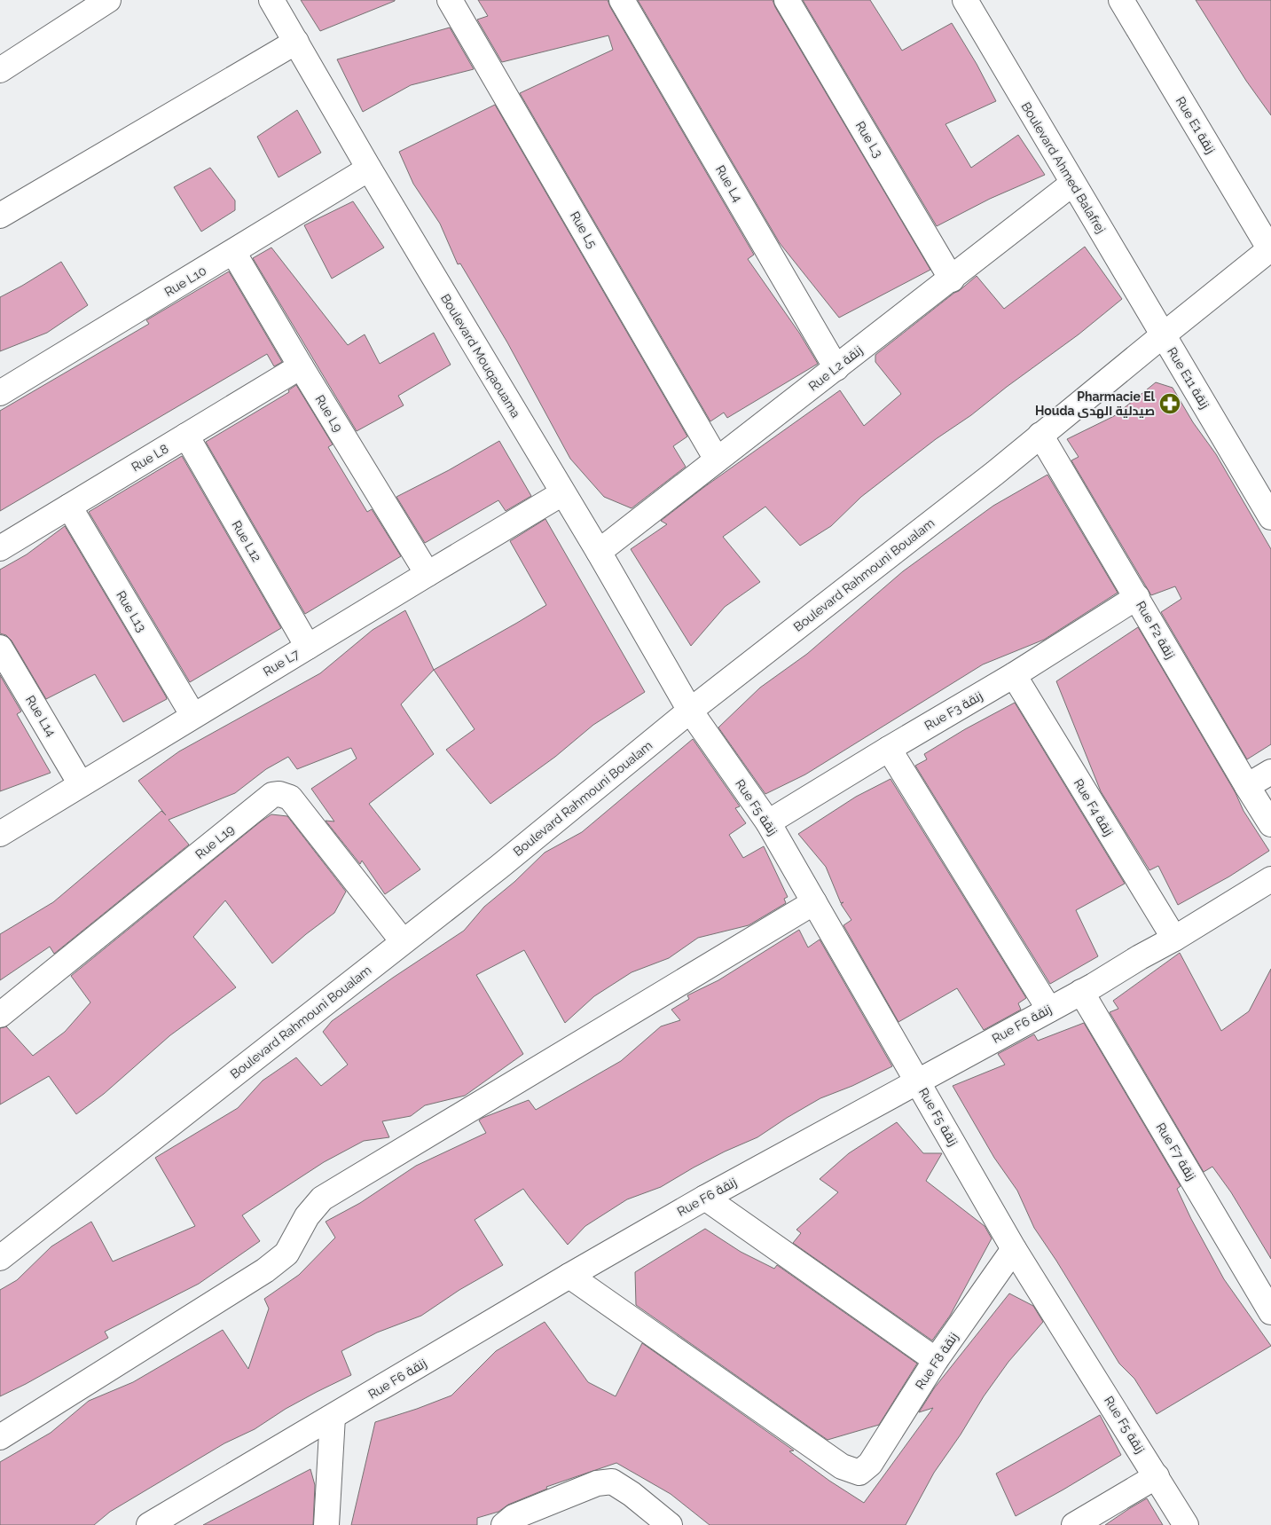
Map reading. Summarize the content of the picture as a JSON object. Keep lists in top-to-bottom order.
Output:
{
  "streets": {
    "street": [
      "Rue E1 زنقة",
      "Rue L3",
      "Boulevard Ahmed Balafrej",
      "Rue L4",
      "Rue L5",
      "Rue L10",
      "Boulevard Mouqaouama",
      "Rue L2 زنقة",
      "Rue E11 زنقة",
      "Rue L9",
      "Rue L8",
      "Rue L12",
      "Boulevard Rahmouni Boualam",
      "Rue L13",
      "Rue F2 زنقة",
      "Rue L7",
      "Rue F3 زنقة",
      "Rue L14",
      "Rue F5 زنقة",
      "Rue F4 زنقة",
      "Rue L19",
      "Rue F6 زنقة",
      "Rue F7 زنقة",
      "Rue F8 زنقة"
    ]
  },
  "crossings": [
    ["Rue E1 زنقة", "Rue E11 زنقة"],
    ["Rue L3", "Rue L2 زنقة"],
    ["Boulevard Ahmed Balafrej", "Rue L2 زنقة"],
    ["Boulevard Ahmed Balafrej", "Rue E11 زنقة"],
    ["Boulevard Ahmed Balafrej", "Boulevard Rahmouni Boualam"],
    ["Rue L4", "Rue L2 زنقة"],
    ["Rue L5", "Rue L2 زنقة"],
    ["Rue L10", "Boulevard Mouqaouama"],
    ["Rue L10", "Rue L9"],
    ["Boulevard Mouqaouama", "Rue L2 زنقة"],
    ["Boulevard Mouqaouama", "Boulevard Rahmouni Boualam"],
    ["Boulevard Mouqaouama", "Rue L7"],
    ["Boulevard Mouqaouama", "Rue F5 زنقة"],
    ["Rue E11 زنقة", "Boulevard Rahmouni Boualam"],
    ["Rue L9", "Rue L8"],
    ["Rue L9", "Rue L7"],
    ["Rue L8", "Rue L12"],
    ["Rue L8", "Rue L13"],
    ["Rue L12", "Rue L7"],
    ["Boulevard Rahmouni Boualam", "Rue F2 زنقة"],
    ["Boulevard Rahmouni Boualam", "Rue F5 زنقة"],
    ["Boulevard Rahmouni Boualam", "Rue L19"],
    ["Rue L13", "Rue L7"],
    ["Rue F2 زنقة", "Rue F3 زنقة"],
    ["Rue L7", "Rue L14"],
    ["Rue F3 زنقة", "Rue F5 زنقة"],
    ["Rue F3 زنقة", "Rue F4 زنقة"],
    ["Rue F5 زنقة", "Rue F6 زنقة"],
    ["Rue F5 زنقة", "Rue F8 زنقة"],
    ["Rue F4 زنقة", "Rue F6 زنقة"],
    ["Rue F6 زنقة", "Rue F7 زنقة"],
    ["Rue F6 زنقة", "Rue F8 زنقة"]
  ],
  "places": {
    "pharmacy": ["Pharmacie El Houda صيدلية الهدى"]
  }
}
